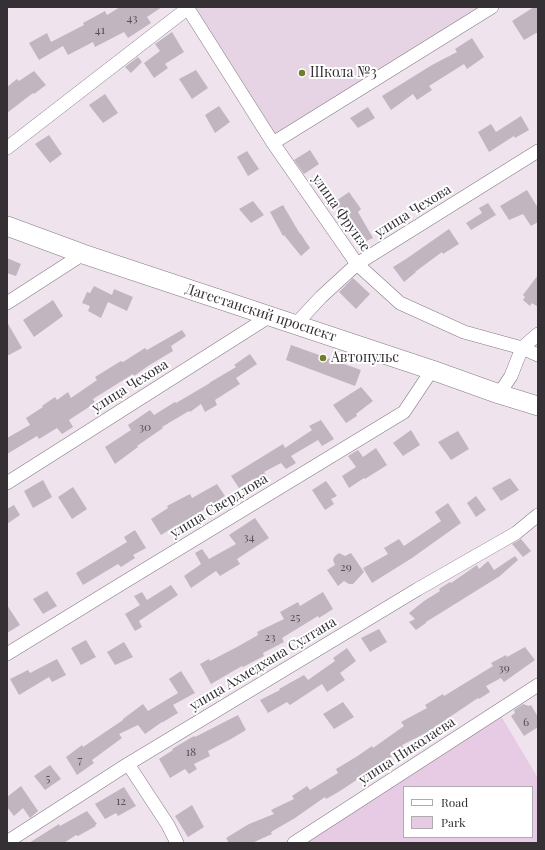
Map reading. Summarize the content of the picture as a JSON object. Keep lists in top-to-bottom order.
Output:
{
  "streets": {
    "highway": ["Дагестанский проспект"],
    "street": [
      "улица Чехова",
      "улица Фрунзе",
      "улица Свердлова",
      "улица Ахмедхана Султана",
      "улица Николаева"
    ]
  },
  "crossings": [
    ["улица Чехова", "улица Фрунзе"],
    ["улица Чехова", "Дагестанский проспект"],
    ["Дагестанский проспект", "улица Свердлова"]
  ],
  "places": ["Школа №3", "Автопульс"],
  "house_numbers": [
    "43",
    "41",
    "30",
    "34",
    "29",
    "25",
    "23",
    "39",
    "6",
    "18",
    "7",
    "5",
    "12"
  ],
  "legend": ["Road", "Park"]
}
